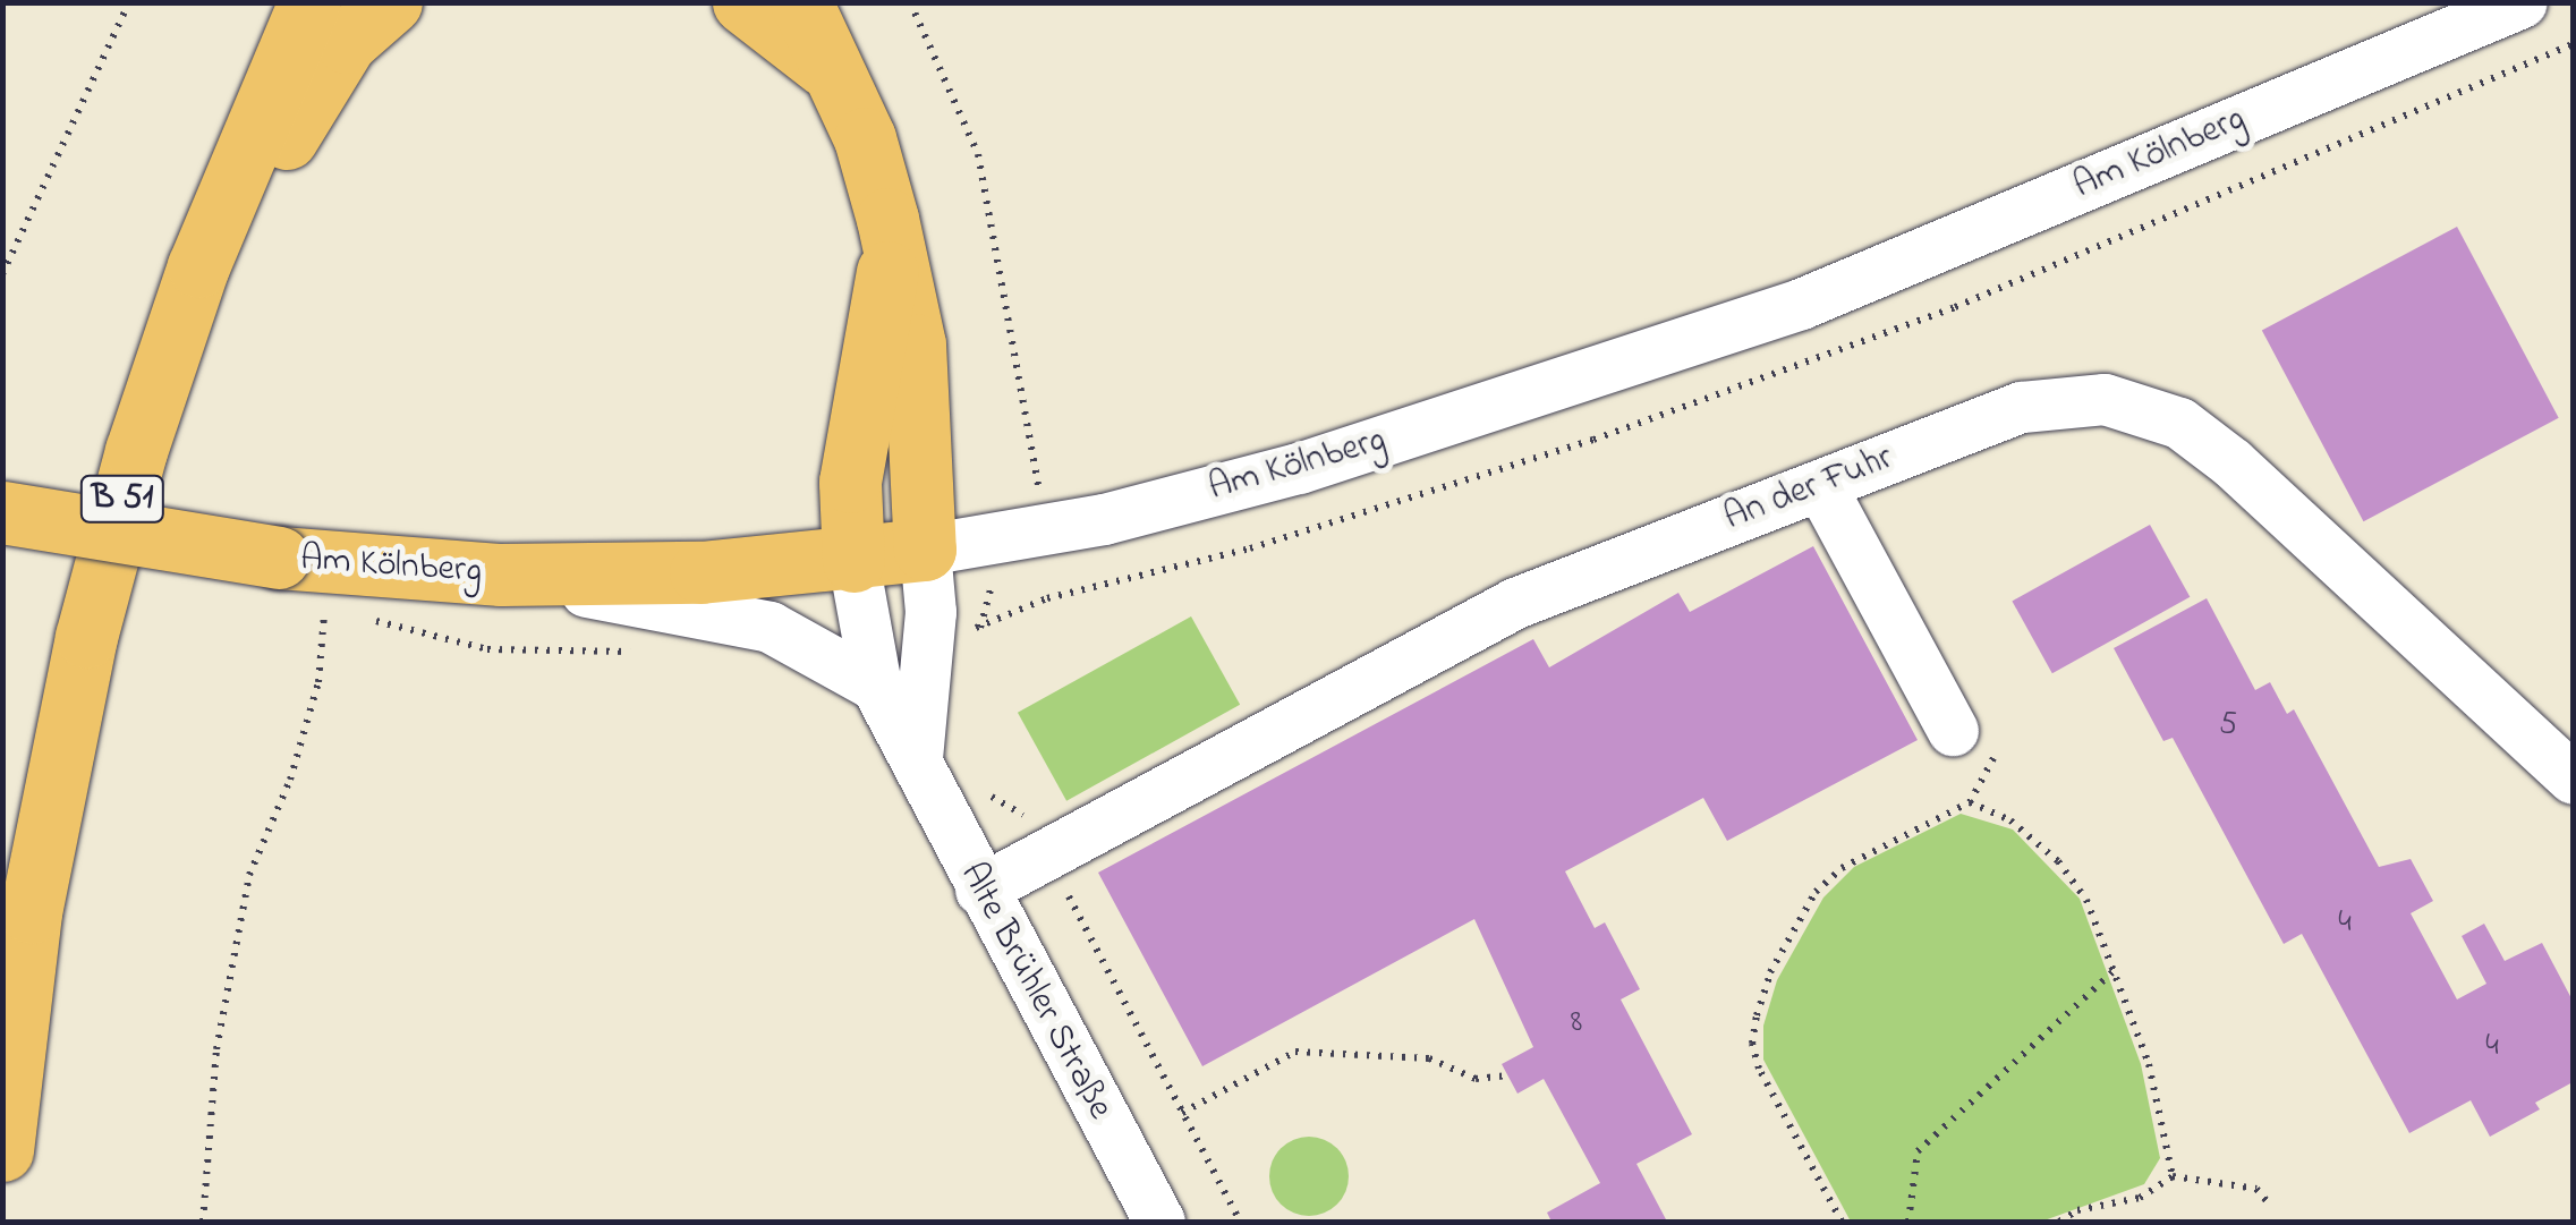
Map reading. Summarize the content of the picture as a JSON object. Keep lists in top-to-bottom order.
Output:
{
  "streets": {
    "main road": ["Am Kölnberg", "B 51"],
    "street": ["An der Fuhr", "Alte Brühler Straße"]
  },
  "crossings": [
    ["Am Kölnberg", "Alte Brühler Straße"],
    ["An der Fuhr", "Alte Brühler Straße"]
  ],
  "house_numbers": [
    "5",
    "4",
    "8",
    "4"
  ]
}
